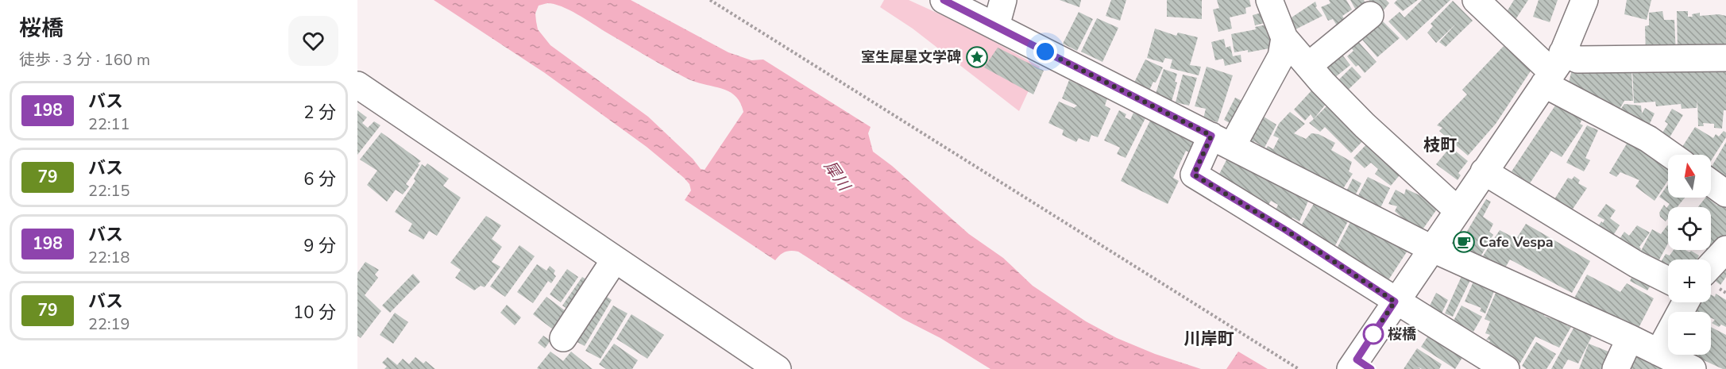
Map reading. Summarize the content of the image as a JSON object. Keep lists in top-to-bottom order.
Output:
{
  "districts": ["枝町", "川岸町"],
  "water": ["犀川"],
  "places": {
    "place": ["室生犀星文学碑"],
    "cafe": ["Cafe Vespa"],
    "other": ["桜橋"]
  },
  "lines": ["bus line 198"],
  "north": "top",
  "page": {
    "heading": ["桜橋", "徒歩 · 3 分 · 160 m"],
    "list": [
      {
        "mark": "198",
        "name": "バス",
        "note": "22:11",
        "value": "2 分"
      },
      {
        "mark": "79",
        "name": "バス",
        "note": "22:15",
        "value": "6 分"
      },
      {
        "mark": "198",
        "name": "バス",
        "note": "22:18",
        "value": "9 分"
      },
      {
        "mark": "79",
        "name": "バス",
        "note": "22:19",
        "value": "10 分"
      }
    ],
    "map_buttons": ["+", "−"]
  }
}
